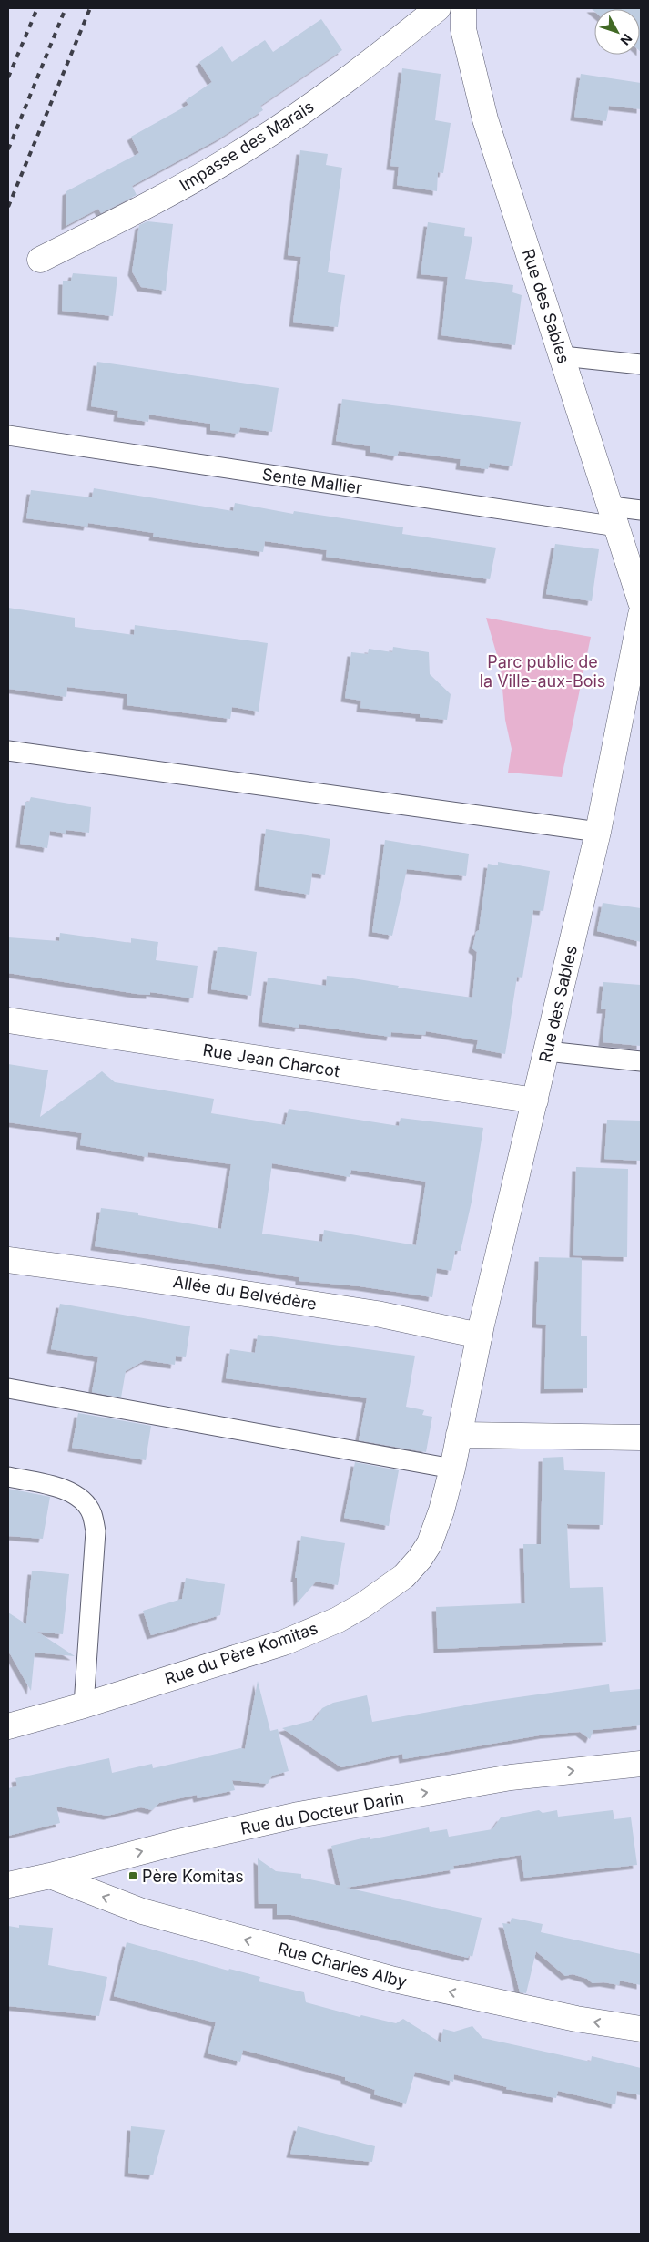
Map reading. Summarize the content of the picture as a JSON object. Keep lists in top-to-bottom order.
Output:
{
  "streets": {
    "street": [
      "Impasse des Marais",
      "Rue des Sables",
      "Rue Jean Charcot",
      "Allée du Belvédère",
      "Rue du Père Komitas",
      "Rue du Docteur Darin",
      "Rue Charles Alby"
    ],
    "lane": ["Sente Mallier"]
  },
  "crossings": [
    ["Rue des Sables", "Sente Mallier"],
    ["Rue des Sables", "Rue Jean Charcot"],
    ["Rue des Sables", "Allée du Belvédère"],
    ["Rue des Sables", "Rue du Père Komitas"],
    ["Rue du Docteur Darin", "Rue Charles Alby"]
  ],
  "one_way": ["Rue du Docteur Darin", "Rue Charles Alby"],
  "parks": ["Parc public de la Ville-aux-Bois"],
  "places": {
    "transit": ["Père Komitas"]
  },
  "north": "bottom right"
}
